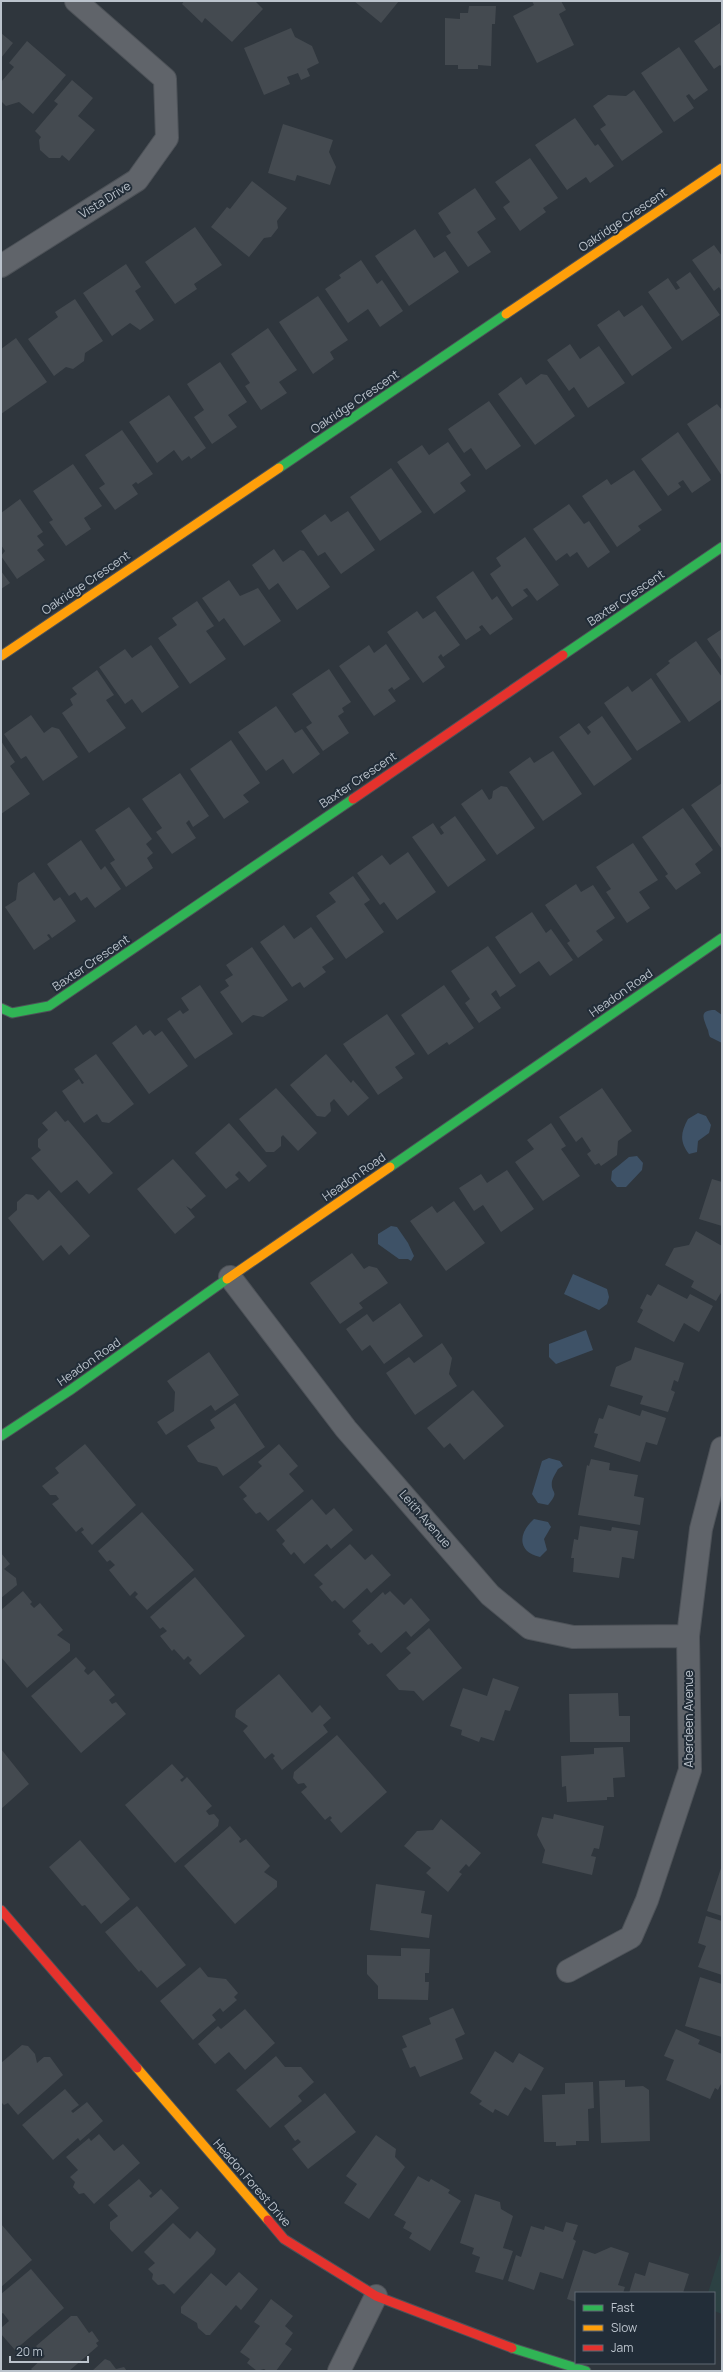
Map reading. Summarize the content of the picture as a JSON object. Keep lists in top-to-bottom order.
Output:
{
  "streets": {
    "street": [
      "Vista Drive",
      "Oakridge Crescent",
      "Baxter Crescent",
      "Headon Road",
      "Leith Avenue",
      "Aberdeen Avenue",
      "Headon Forest Drive"
    ]
  },
  "crossings": [
    ["Headon Road", "Leith Avenue"],
    ["Leith Avenue", "Aberdeen Avenue"]
  ],
  "legend": ["Fast", "Slow", "Jam"],
  "scale_bar": "20 m"
}
